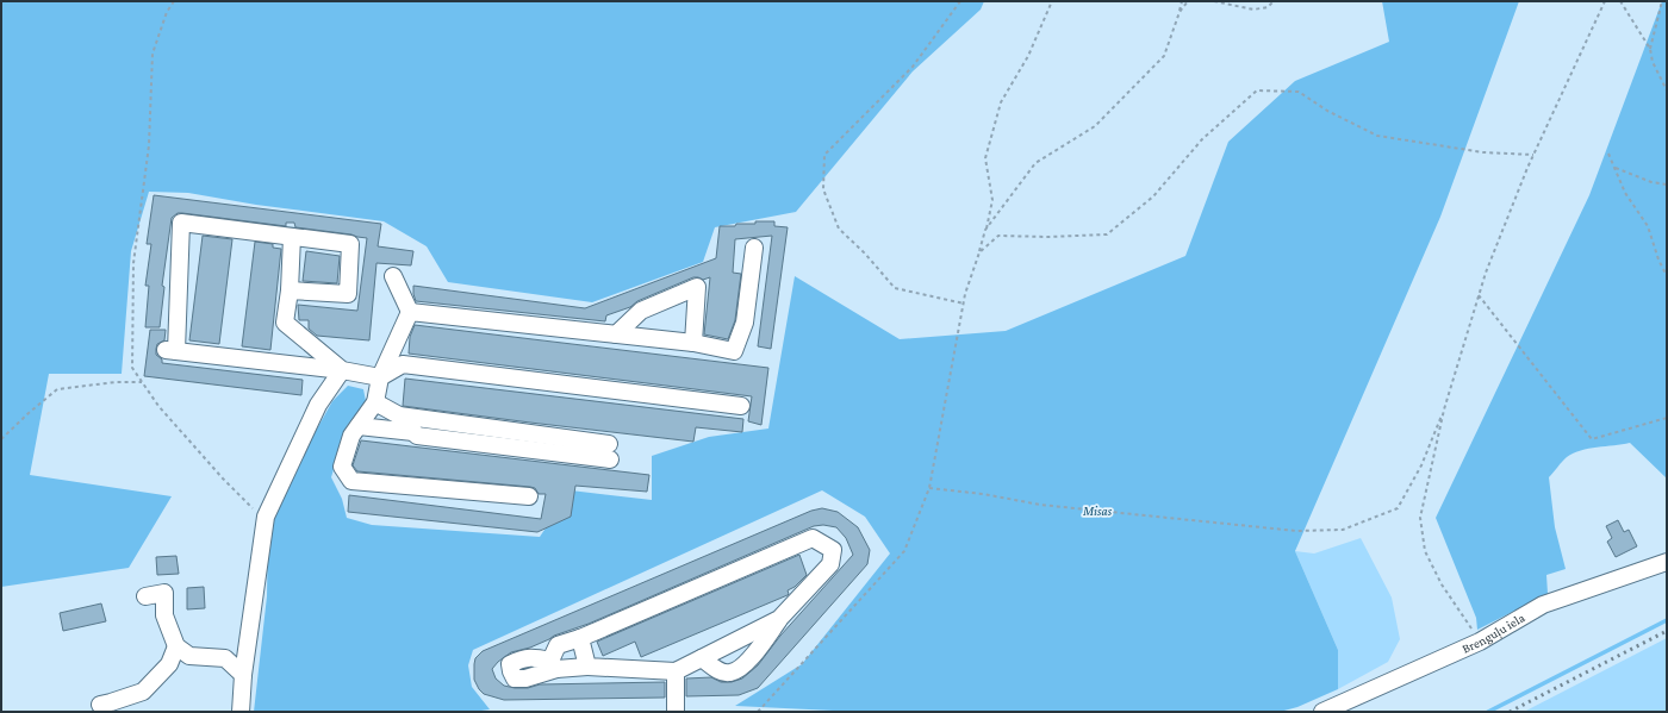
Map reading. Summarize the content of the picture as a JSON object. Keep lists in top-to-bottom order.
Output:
{
  "streets": {
    "street": ["Brenguļu iela"]
  },
  "parks": ["Misas"]
}
